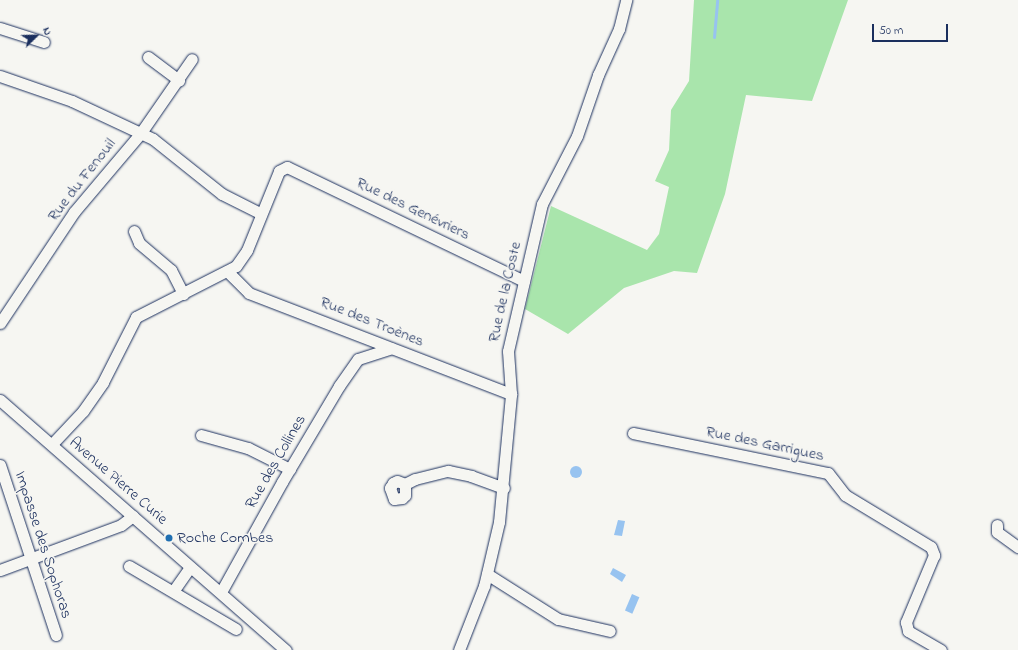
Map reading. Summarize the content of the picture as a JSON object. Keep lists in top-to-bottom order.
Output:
{
  "streets": {
    "street": [
      "Rue du Fenouil",
      "Rue des Genévriers",
      "Rue de la Coste",
      "Rue des Troènes",
      "Rue des Garrigues",
      "Rue des Collines",
      "Avenue Pierre Curie",
      "Impasse des Sophoras"
    ]
  },
  "crossings": [
    ["Rue des Genévriers", "Rue de la Coste"],
    ["Rue de la Coste", "Rue des Troènes"],
    ["Rue des Troènes", "Rue des Collines"],
    ["Rue des Collines", "Avenue Pierre Curie"]
  ],
  "places": ["Roche Combes"],
  "scale_bar": "50 m",
  "north": "top right"
}
